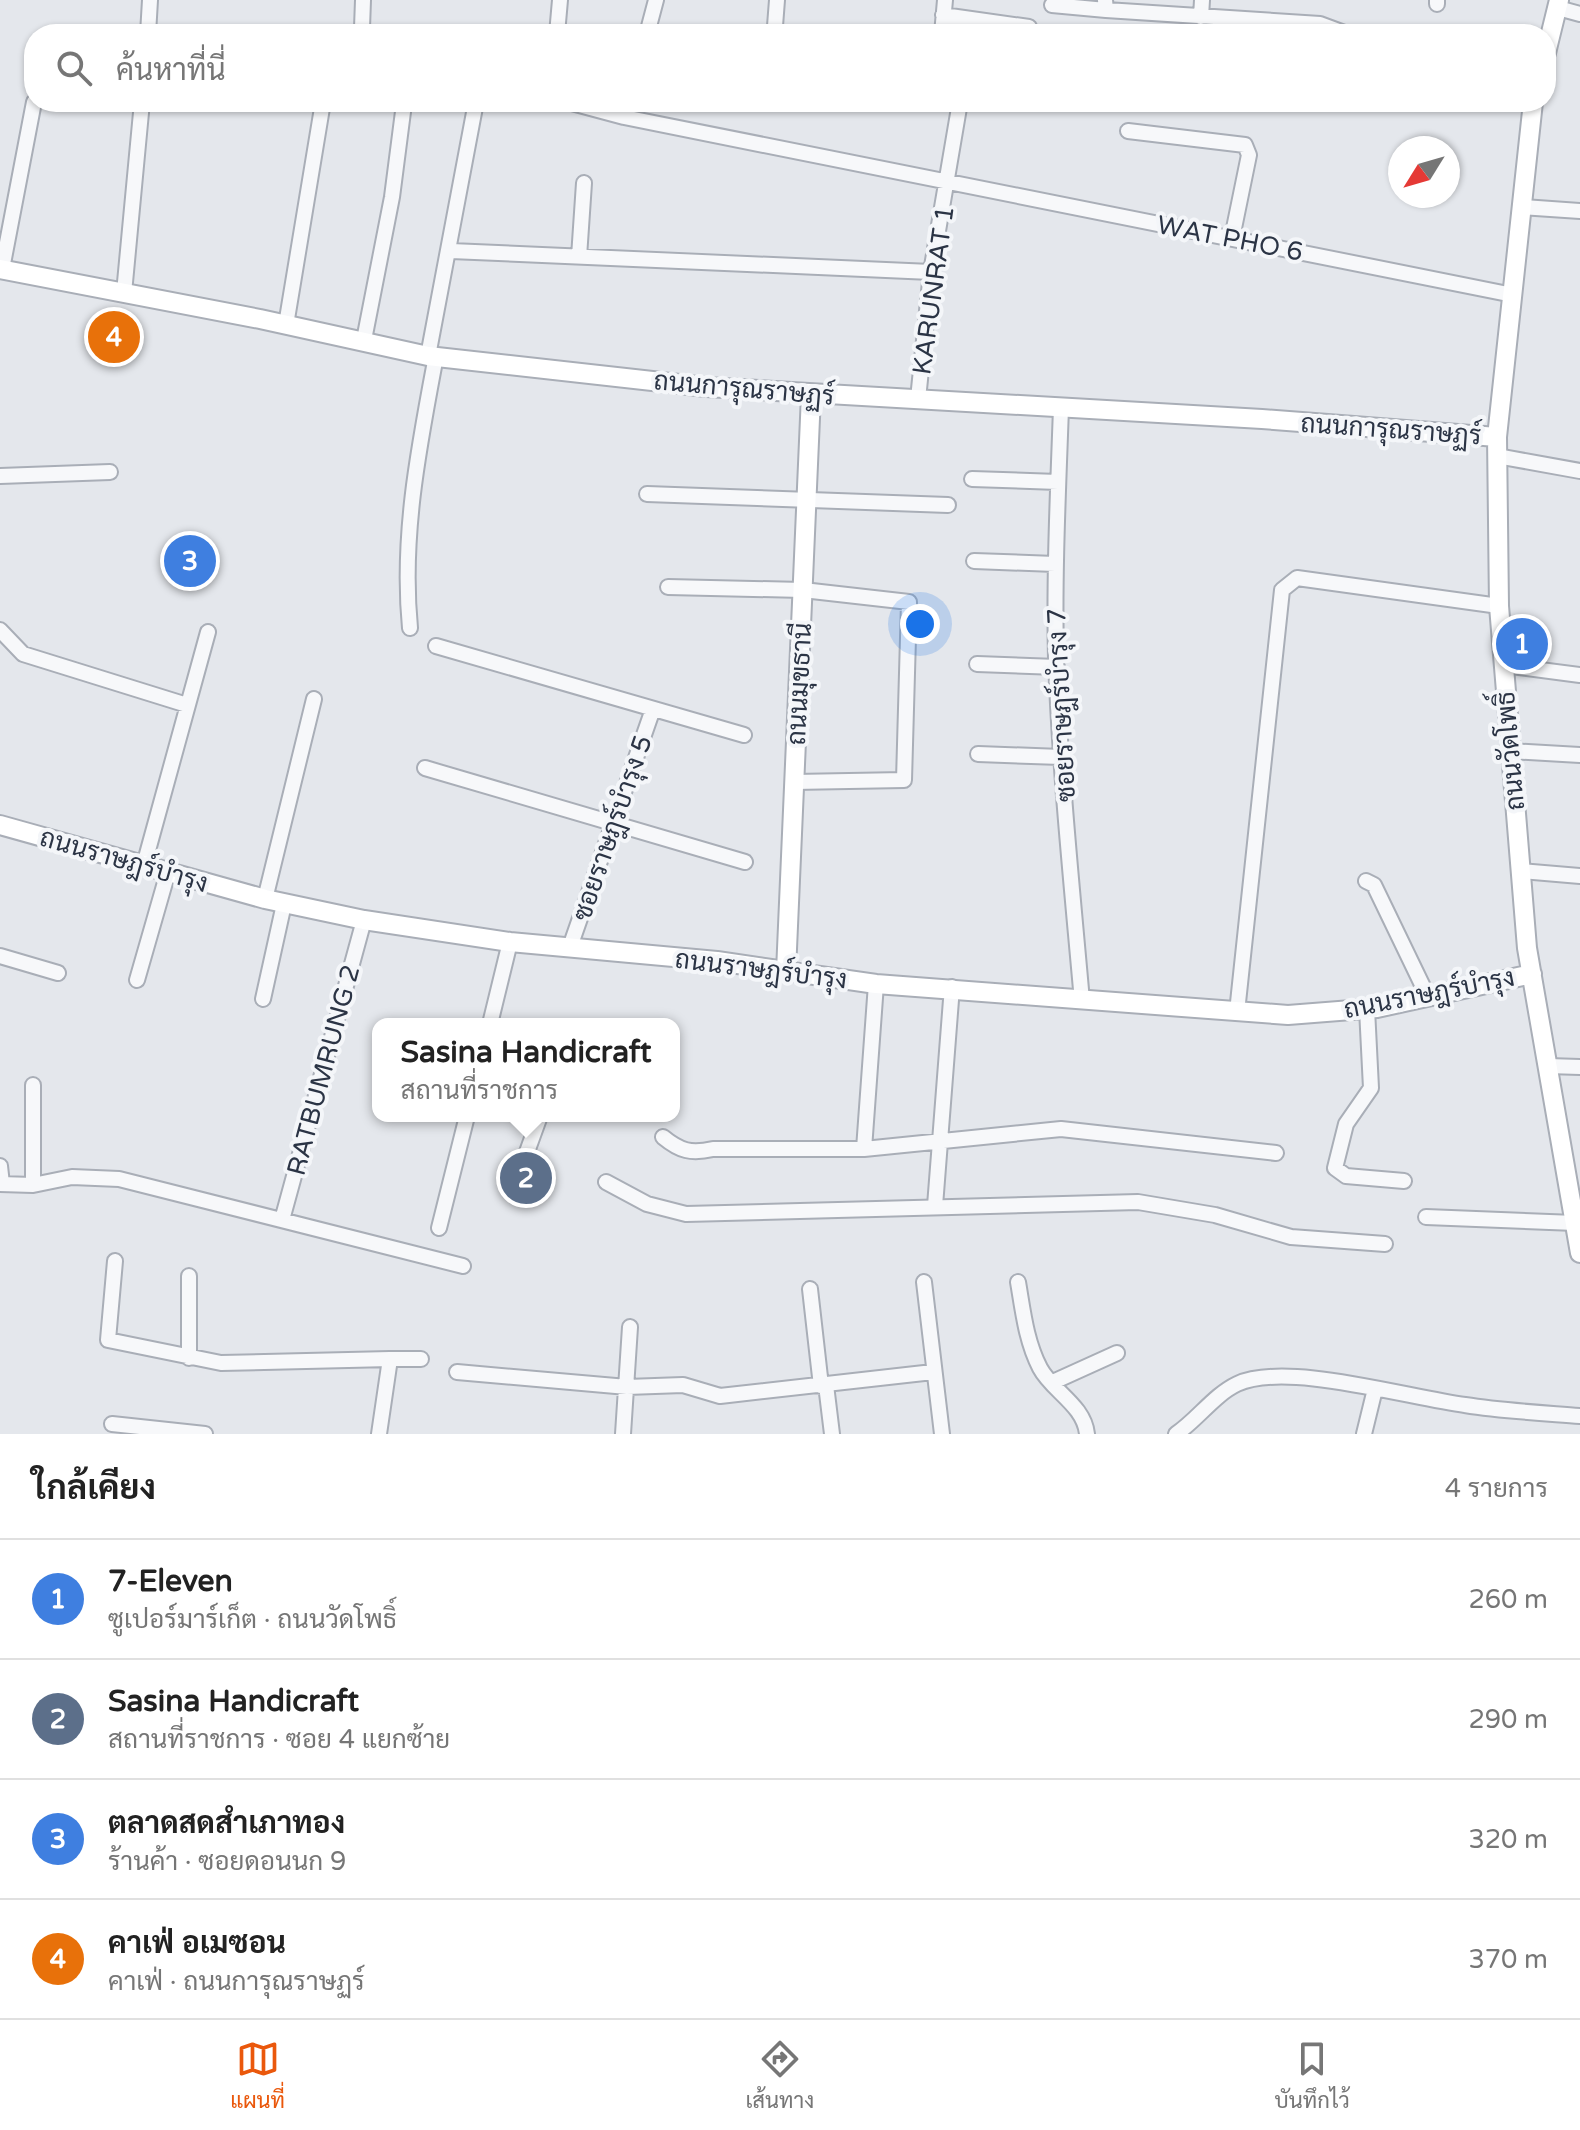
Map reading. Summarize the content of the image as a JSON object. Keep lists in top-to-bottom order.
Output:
{
  "streets": {
    "street": [
      "WAT PHO 6",
      "KARUNRAT 1",
      "ถนนการุณราษฏร์",
      "ถนนมุขธานี",
      "ซอยราษฎร์บำรุง 7",
      "ถนนวัดโพธิ์",
      "ซอยราษฎร์บำรุง 5",
      "ถนนราษฎร์บำรุง",
      "RATBUMRUNG 2"
    ]
  },
  "crossings": [
    ["WAT PHO 6", "KARUNRAT 1"],
    ["WAT PHO 6", "ถนนวัดโพธิ์"],
    ["KARUNRAT 1", "ถนนการุณราษฏร์"],
    ["ถนนการุณราษฏร์", "ถนนมุขธานี"],
    ["ถนนการุณราษฏร์", "ซอยราษฎร์บำรุง 7"],
    ["ถนนการุณราษฏร์", "ถนนวัดโพธิ์"],
    ["ถนนมุขธานี", "ถนนราษฎร์บำรุง"],
    ["ซอยราษฎร์บำรุง 7", "ถนนราษฎร์บำรุง"],
    ["ถนนวัดโพธิ์", "ถนนราษฎร์บำรุง"],
    ["ซอยราษฎร์บำรุง 5", "ถนนราษฎร์บำรุง"],
    ["ถนนราษฎร์บำรุง", "RATBUMRUNG 2"]
  ],
  "north": "bottom left",
  "page": {
    "search": "ค้นหาที่นี่",
    "pins": [
      "4",
      "3",
      "1",
      "2"
    ],
    "popup": ["Sasina Handicraft", "สถานที่ราชการ"],
    "heading": ["ใกล้เคียง", "4 รายการ"],
    "list": [
      {
        "mark": "1",
        "name": "7-Eleven",
        "note": "ซูเปอร์มาร์เก็ต · ถนนวัดโพธิ์",
        "value": "260 m"
      },
      {
        "mark": "2",
        "name": "Sasina Handicraft",
        "note": "สถานที่ราชการ · ซอย 4 แยกซ้าย",
        "value": "290 m"
      },
      {
        "mark": "3",
        "name": "ตลาดสดสำเภาทอง",
        "note": "ร้านค้า · ซอยดอนนก 9",
        "value": "320 m"
      },
      {
        "mark": "4",
        "name": "คาเฟ่ อเมซอน",
        "note": "คาเฟ่ · ถนนการุณราษฏร์",
        "value": "370 m"
      }
    ],
    "nav": ["แผนที่", "เส้นทาง", "บันทึกไว้"]
  }
}
